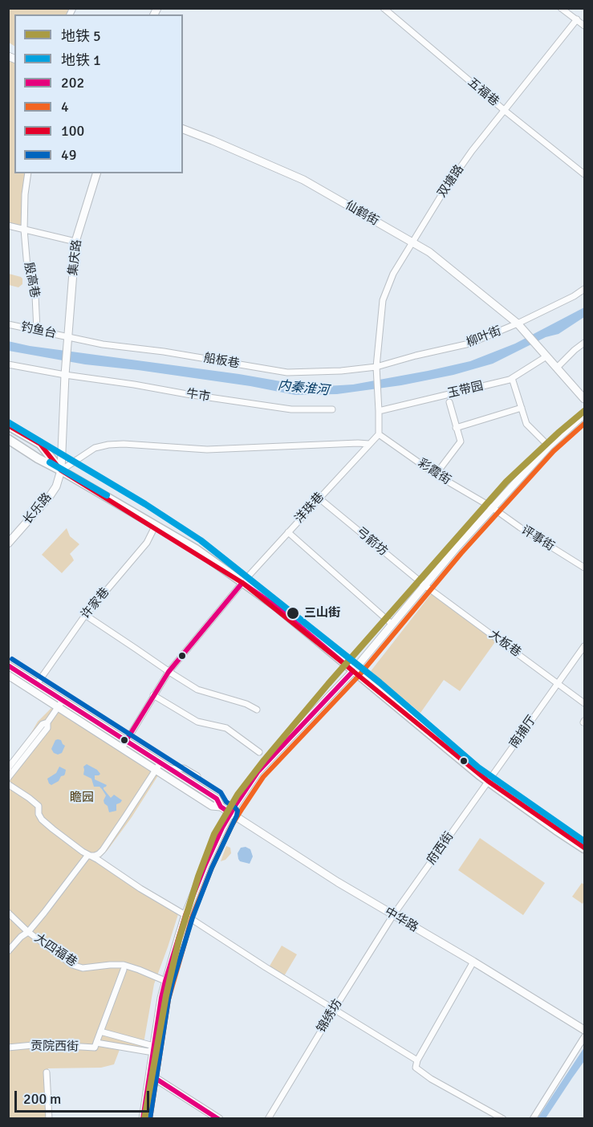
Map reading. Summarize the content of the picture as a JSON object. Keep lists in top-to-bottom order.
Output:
{
  "streets": {
    "main road": [
      "仙鹤街",
      "集庆路",
      "长乐路",
      "中华路"
    ],
    "street": [
      "五福巷",
      "双塘路",
      "殷高巷",
      "钓鱼台",
      "柳叶街",
      "船板巷",
      "玉带园",
      "牛市",
      "彩霞街",
      "洋珠巷",
      "评事街",
      "弓箭坊",
      "许家巷",
      "大板巷",
      "南捕厅",
      "府西街",
      "大四福巷",
      "锦绣坊",
      "贡院西街"
    ]
  },
  "crossings": [
    ["五福巷", "双塘路"],
    ["双塘路", "仙鹤街"],
    ["双塘路", "柳叶街"],
    ["双塘路", "船板巷"],
    ["双塘路", "玉带园"],
    ["仙鹤街", "柳叶街"],
    ["仙鹤街", "玉带园"],
    ["集庆路", "钓鱼台"],
    ["集庆路", "船板巷"],
    ["集庆路", "牛市"],
    ["殷高巷", "钓鱼台"],
    ["钓鱼台", "船板巷"],
    ["柳叶街", "船板巷"],
    ["彩霞街", "洋珠巷"],
    ["彩霞街", "评事街"],
    ["洋珠巷", "弓箭坊"],
    ["洋珠巷", "中华路"],
    ["弓箭坊", "大板巷"],
    ["许家巷", "中华路"],
    ["大板巷", "南捕厅"],
    ["南捕厅", "府西街"],
    ["府西街", "中华路"],
    ["府西街", "锦绣坊"],
    ["中华路", "锦绣坊"]
  ],
  "water": ["内秦淮河"],
  "parks": ["瞻园"],
  "places": ["三山街"],
  "lines": [
    "metro line 5",
    "metro line 1",
    "transit line 4",
    "transit line 100",
    "transit line 202",
    "transit line 49"
  ],
  "legend": [
    "地铁 5",
    "地铁 1",
    "202",
    "4",
    "100",
    "49"
  ],
  "scale_bar": "200 m"
}
